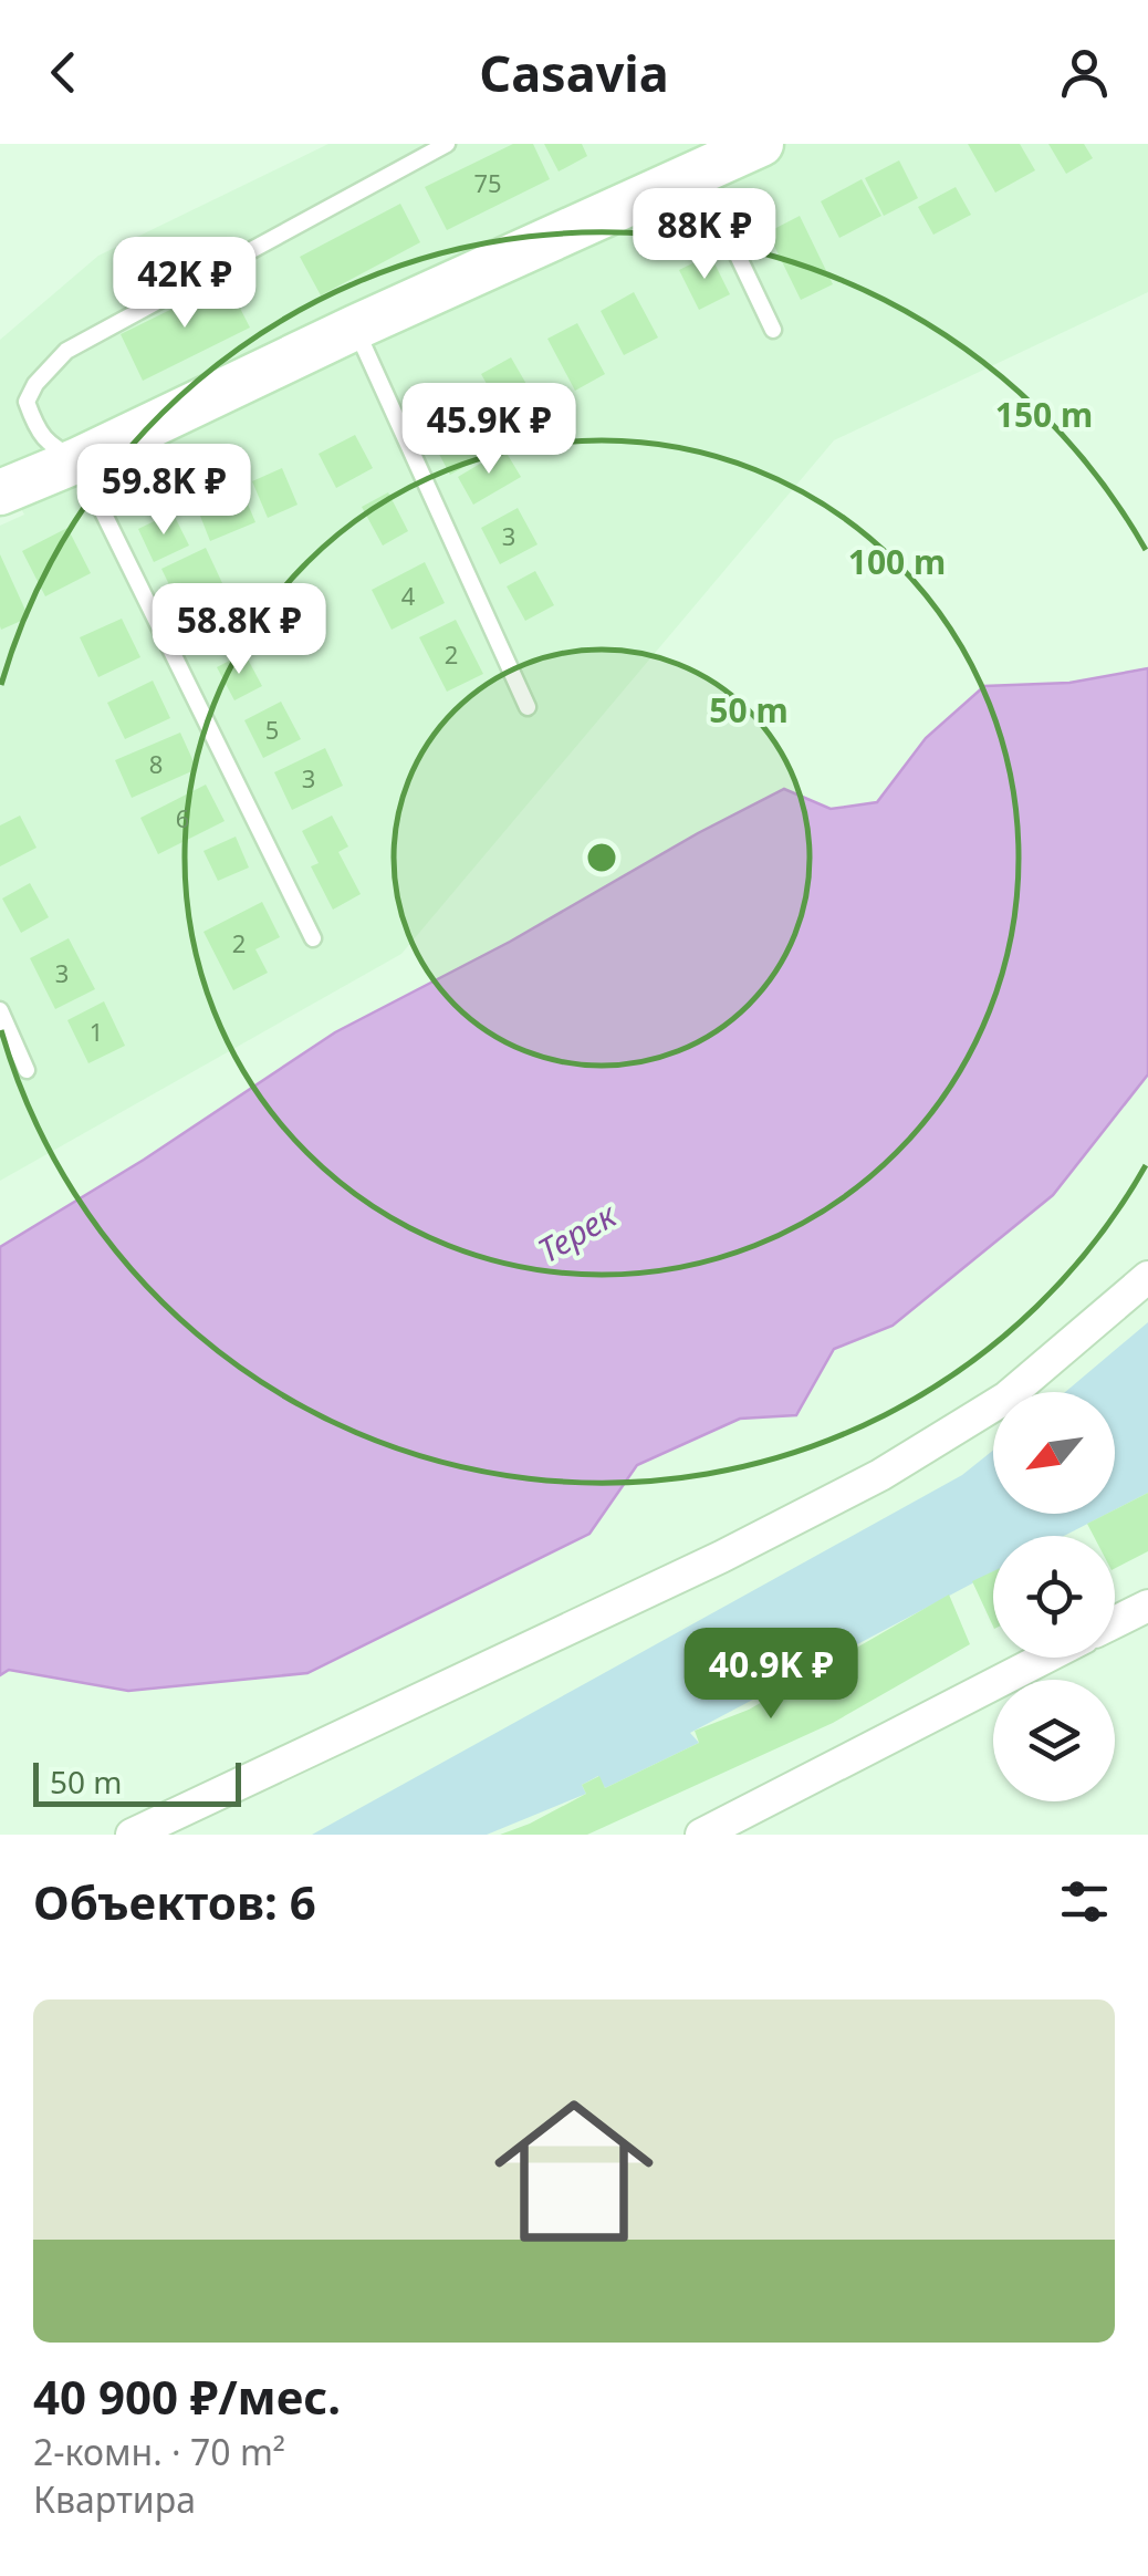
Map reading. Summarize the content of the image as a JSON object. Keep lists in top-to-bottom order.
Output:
{
  "water": ["Терек"],
  "house_numbers": [
    "75",
    "3",
    "4",
    "2",
    "5",
    "8",
    "3",
    "6",
    "2",
    "3",
    "1"
  ],
  "scale_bar": "50 m",
  "north": "bottom left",
  "page": {
    "header": "Casavia",
    "price": [
      "88K ₽",
      "42K ₽",
      "45.9K ₽",
      "59.8K ₽",
      "58.8K ₽",
      "40.9K ₽"
    ],
    "scale": "50 m",
    "heading": "Объектов: 6",
    "list": [
      {
        "name": "40 900 ₽/мес.",
        "note": "2-комн. · 70 m² · Квартира"
      }
    ]
  },
  "rings": ["150 m", "100 m", "50 m"]
}
